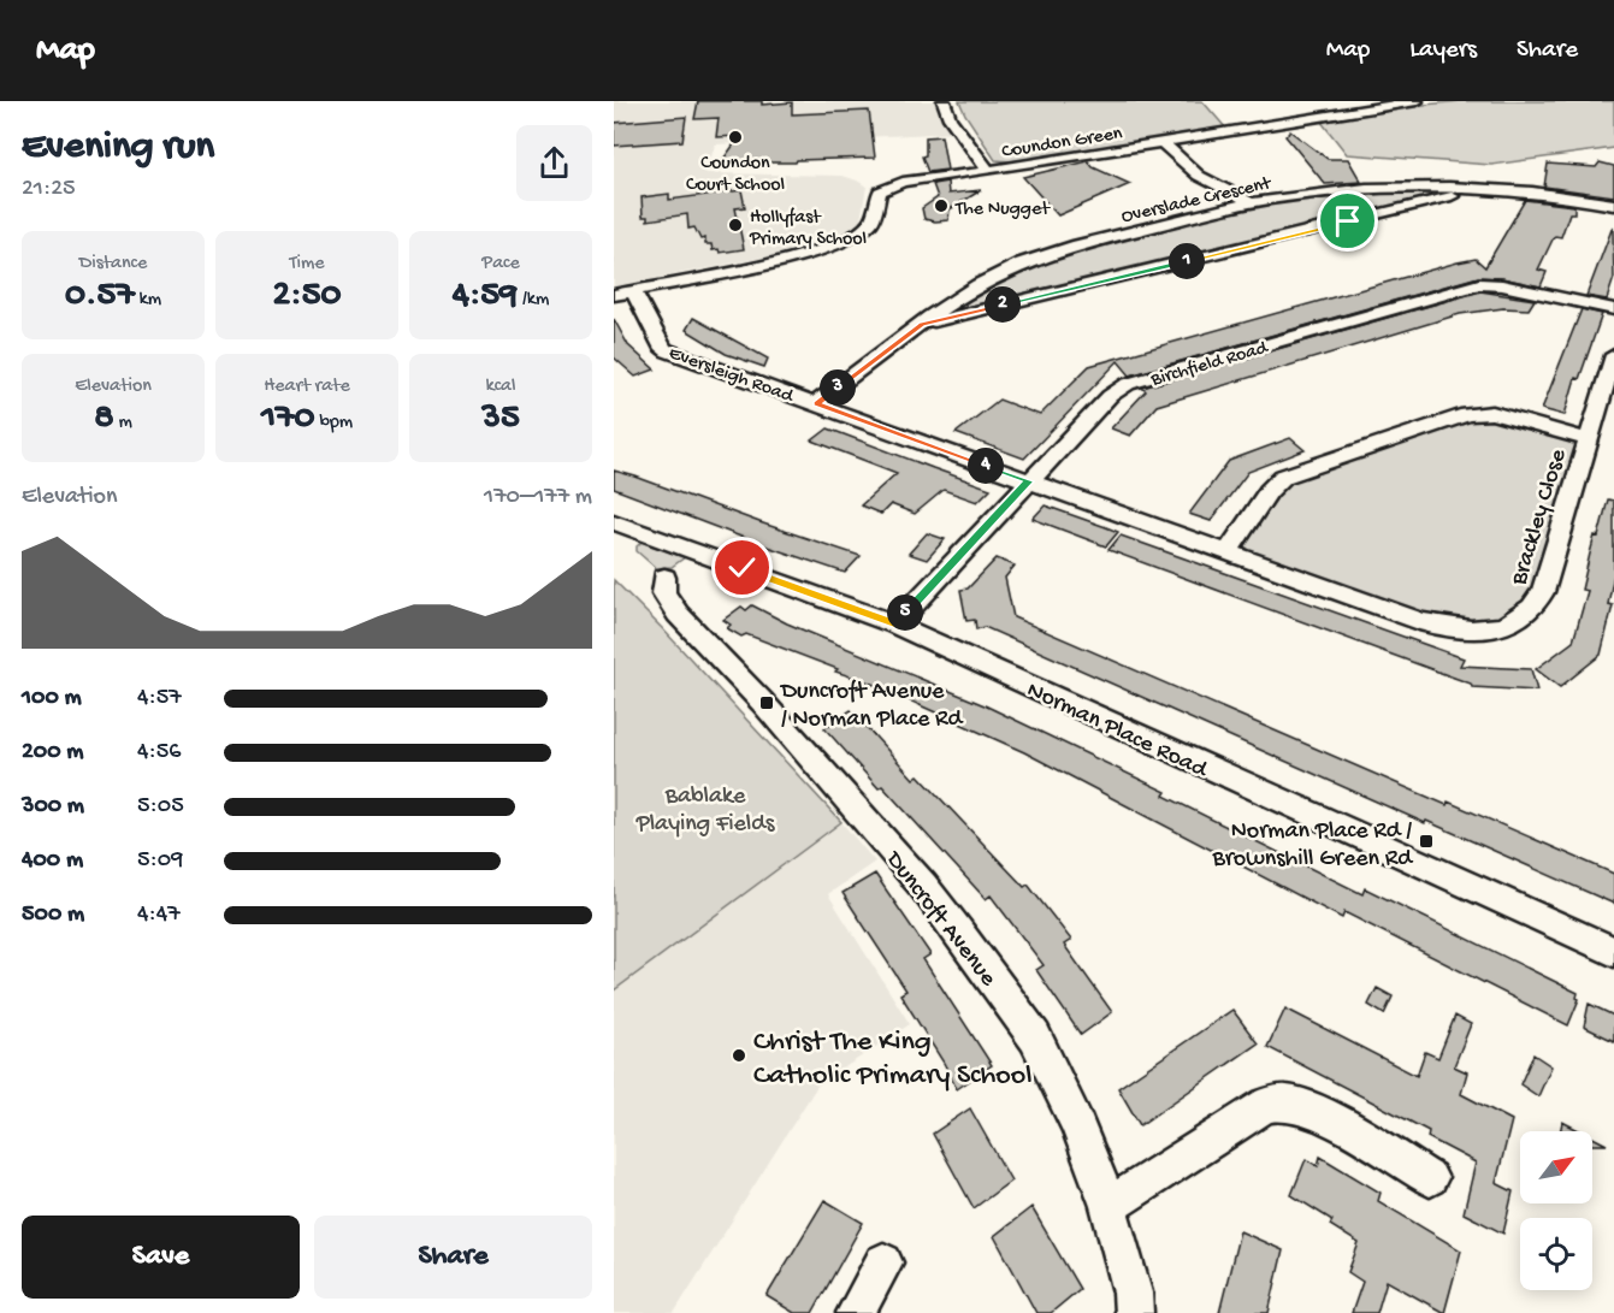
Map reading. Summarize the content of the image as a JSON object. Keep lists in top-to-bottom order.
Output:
{
  "streets": {
    "street": [
      "Coundon Green",
      "Overslade Crescent",
      "Birchfield Road",
      "Eversleigh Road",
      "Brackley Close",
      "Norman Place Road",
      "Duncroft Avenue"
    ]
  },
  "crossings": [
    ["Coundon Green", "Eversleigh Road"],
    ["Overslade Crescent", "Eversleigh Road"],
    ["Birchfield Road", "Eversleigh Road"],
    ["Birchfield Road", "Norman Place Road"],
    ["Eversleigh Road", "Brackley Close"]
  ],
  "parks": ["Bablake Playing Fields"],
  "places": {
    "other": [
      "Coundon Court School",
      "The Nugget",
      "Hollyfast Primary School",
      "Christ The King Catholic Primary School"
    ],
    "transit": ["Duncroft Avenue / Norman Place Rd", "Norman Place Rd / Brownshill Green Rd"]
  },
  "north": "top right",
  "page": {
    "header": "Map",
    "nav": ["Map", "Layers", "Share"],
    "heading": ["Evening run", "21:25"],
    "stats": [
      ["Distance", "0.57 km"],
      ["Time", "2:50"],
      ["Pace", "4:59 /km"],
      ["Elevation", "8 m"],
      ["Heart rate", "170 bpm"],
      ["kcal", "35"]
    ],
    "pins": [
      "1",
      "2",
      "3",
      "4",
      "5"
    ],
    "chart": ["Elevation", "170–177 m"],
    "list": [
      {
        "name": "100 m",
        "note": "4:57"
      },
      {
        "name": "200 m",
        "note": "4:56"
      },
      {
        "name": "300 m",
        "note": "5:05"
      },
      {
        "name": "400 m",
        "note": "5:09"
      },
      {
        "name": "500 m",
        "note": "4:47"
      }
    ],
    "buttons": ["Save", "Share"]
  }
}
